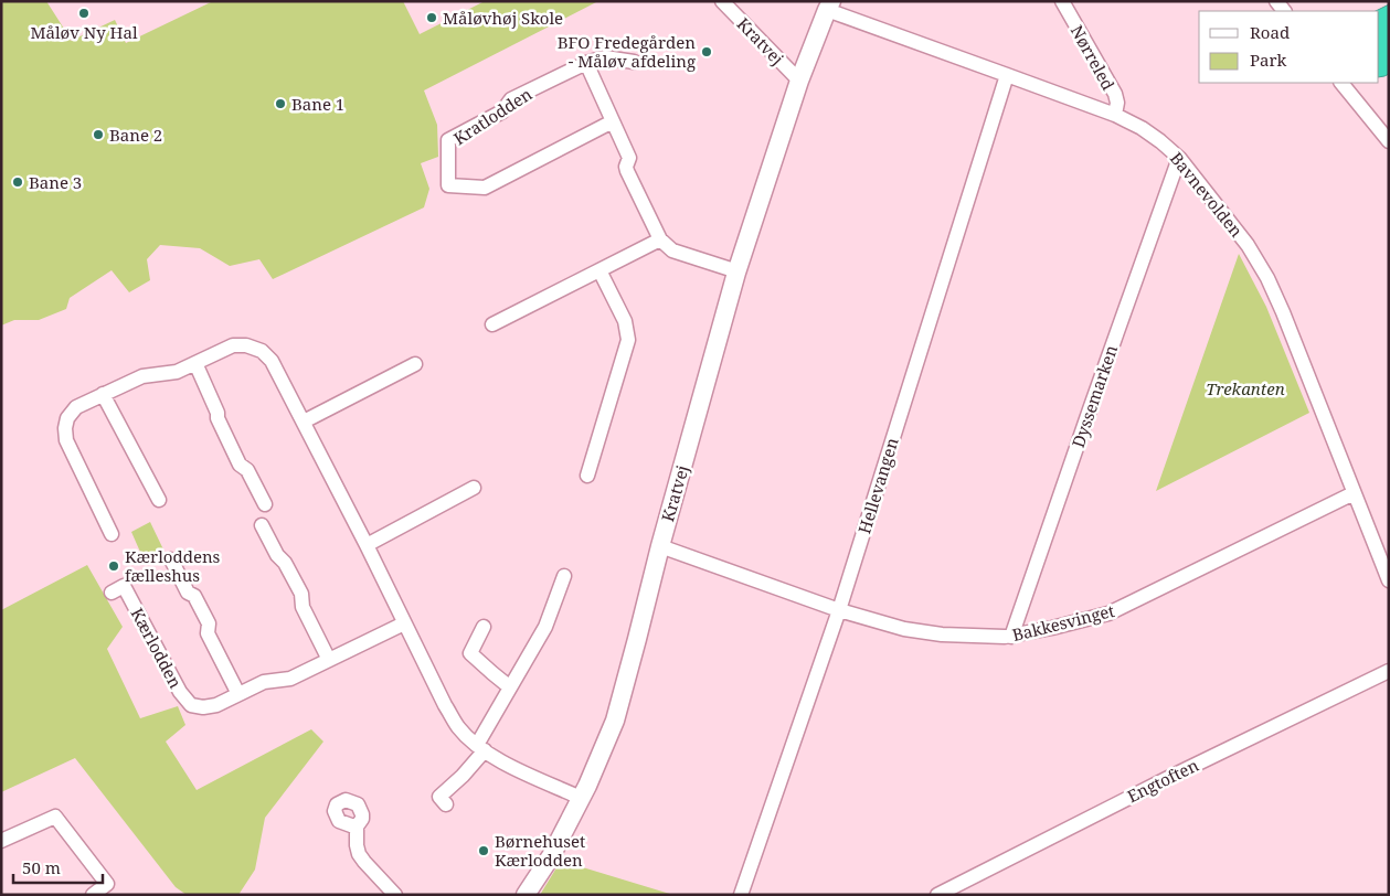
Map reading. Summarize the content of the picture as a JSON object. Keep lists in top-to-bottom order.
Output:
{
  "streets": {
    "street": [
      "Kratvej",
      "Nørreled",
      "Kratlodden",
      "Bavnevolden",
      "Dyssemarken",
      "Hellevangen",
      "Bakkesvinget",
      "Kærlodden",
      "Engtoften"
    ]
  },
  "crossings": [
    ["Kratvej", "Bavnevolden"],
    ["Kratvej", "Bakkesvinget"],
    ["Nørreled", "Bavnevolden"],
    ["Bavnevolden", "Dyssemarken"],
    ["Bavnevolden", "Hellevangen"],
    ["Bavnevolden", "Bakkesvinget"],
    ["Dyssemarken", "Bakkesvinget"],
    ["Hellevangen", "Bakkesvinget"]
  ],
  "parks": ["Trekanten"],
  "places": [
    "Måløv Ny Hal",
    "Måløvhøj Skole",
    "BFO Fredegården - Måløv afdeling",
    "Bane 1",
    "Bane 2",
    "Bane 3",
    "Kærloddens fælleshus",
    "Børnehuset Kærlodden"
  ],
  "legend": ["Road", "Park"],
  "scale_bar": "50 m"
}
